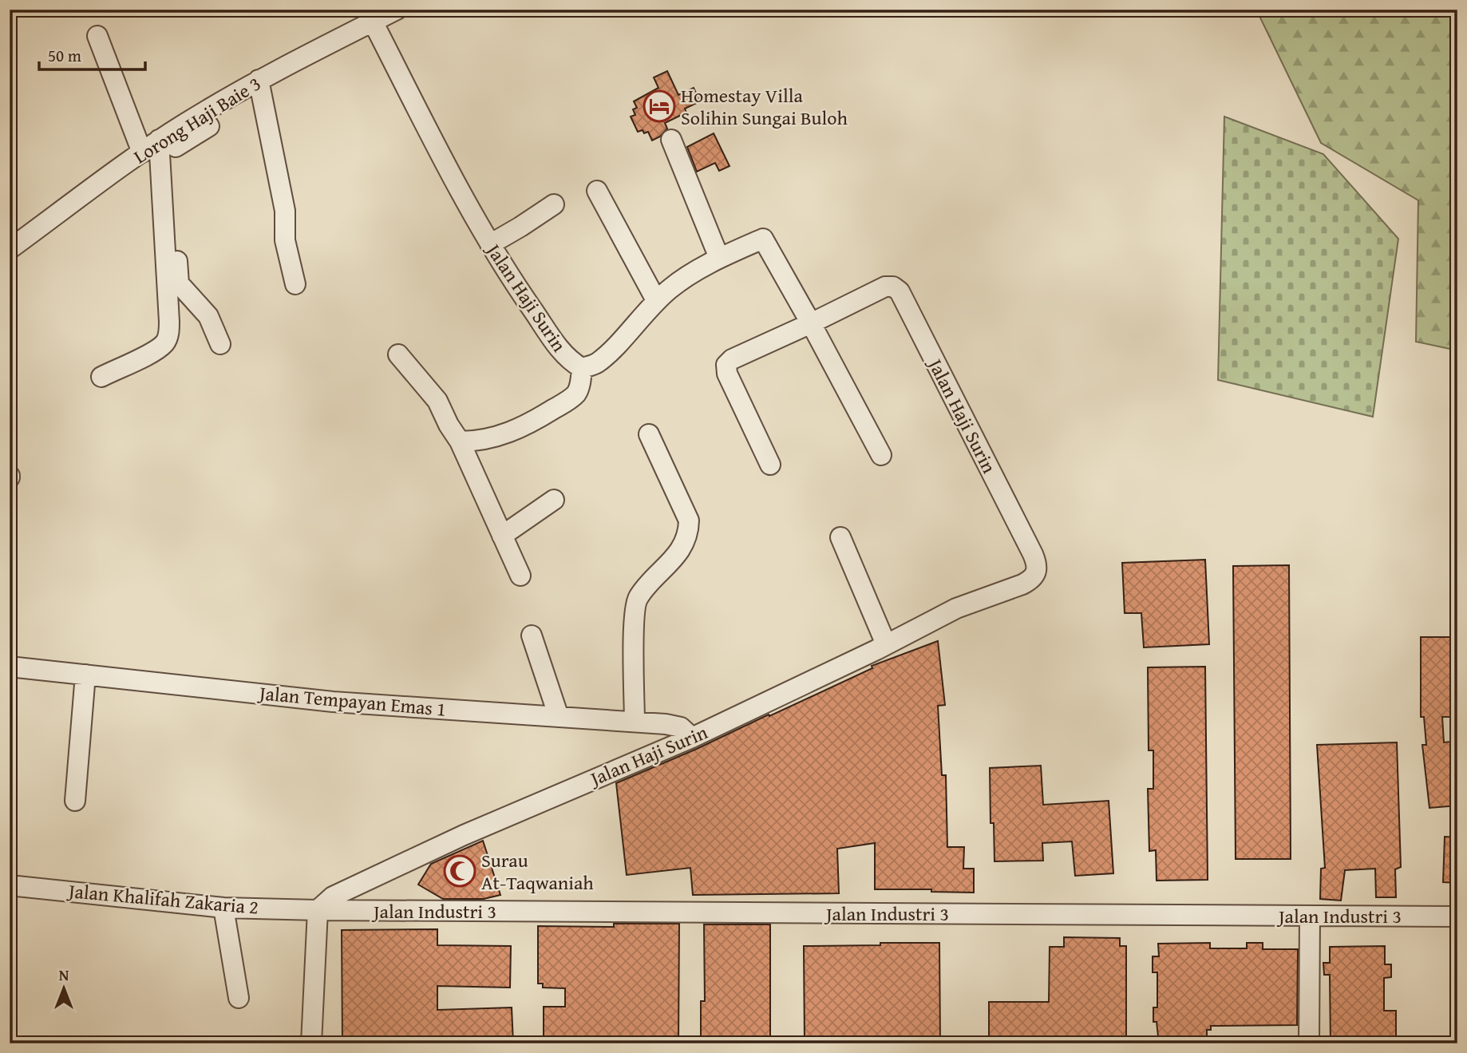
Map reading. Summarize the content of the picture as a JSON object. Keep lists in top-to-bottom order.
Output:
{
  "streets": {
    "street": [
      "Lorong Haji Baie 3",
      "Jalan Haji Surin",
      "Jalan Tempayan Emas 1",
      "Jalan Khalifah Zakaria 2",
      "Jalan Industri 3"
    ]
  },
  "crossings": [
    ["Lorong Haji Baie 3", "Jalan Haji Surin"],
    ["Jalan Haji Surin", "Jalan Tempayan Emas 1"],
    ["Jalan Haji Surin", "Jalan Khalifah Zakaria 2"],
    ["Jalan Haji Surin", "Jalan Industri 3"],
    ["Jalan Khalifah Zakaria 2", "Jalan Industri 3"]
  ],
  "places": {
    "hotel": ["Homestay Villa Solihin Sungai Buloh"],
    "mosque": ["Surau At-Taqwaniah"]
  },
  "scale_bar": "50 m",
  "north": "top"
}
